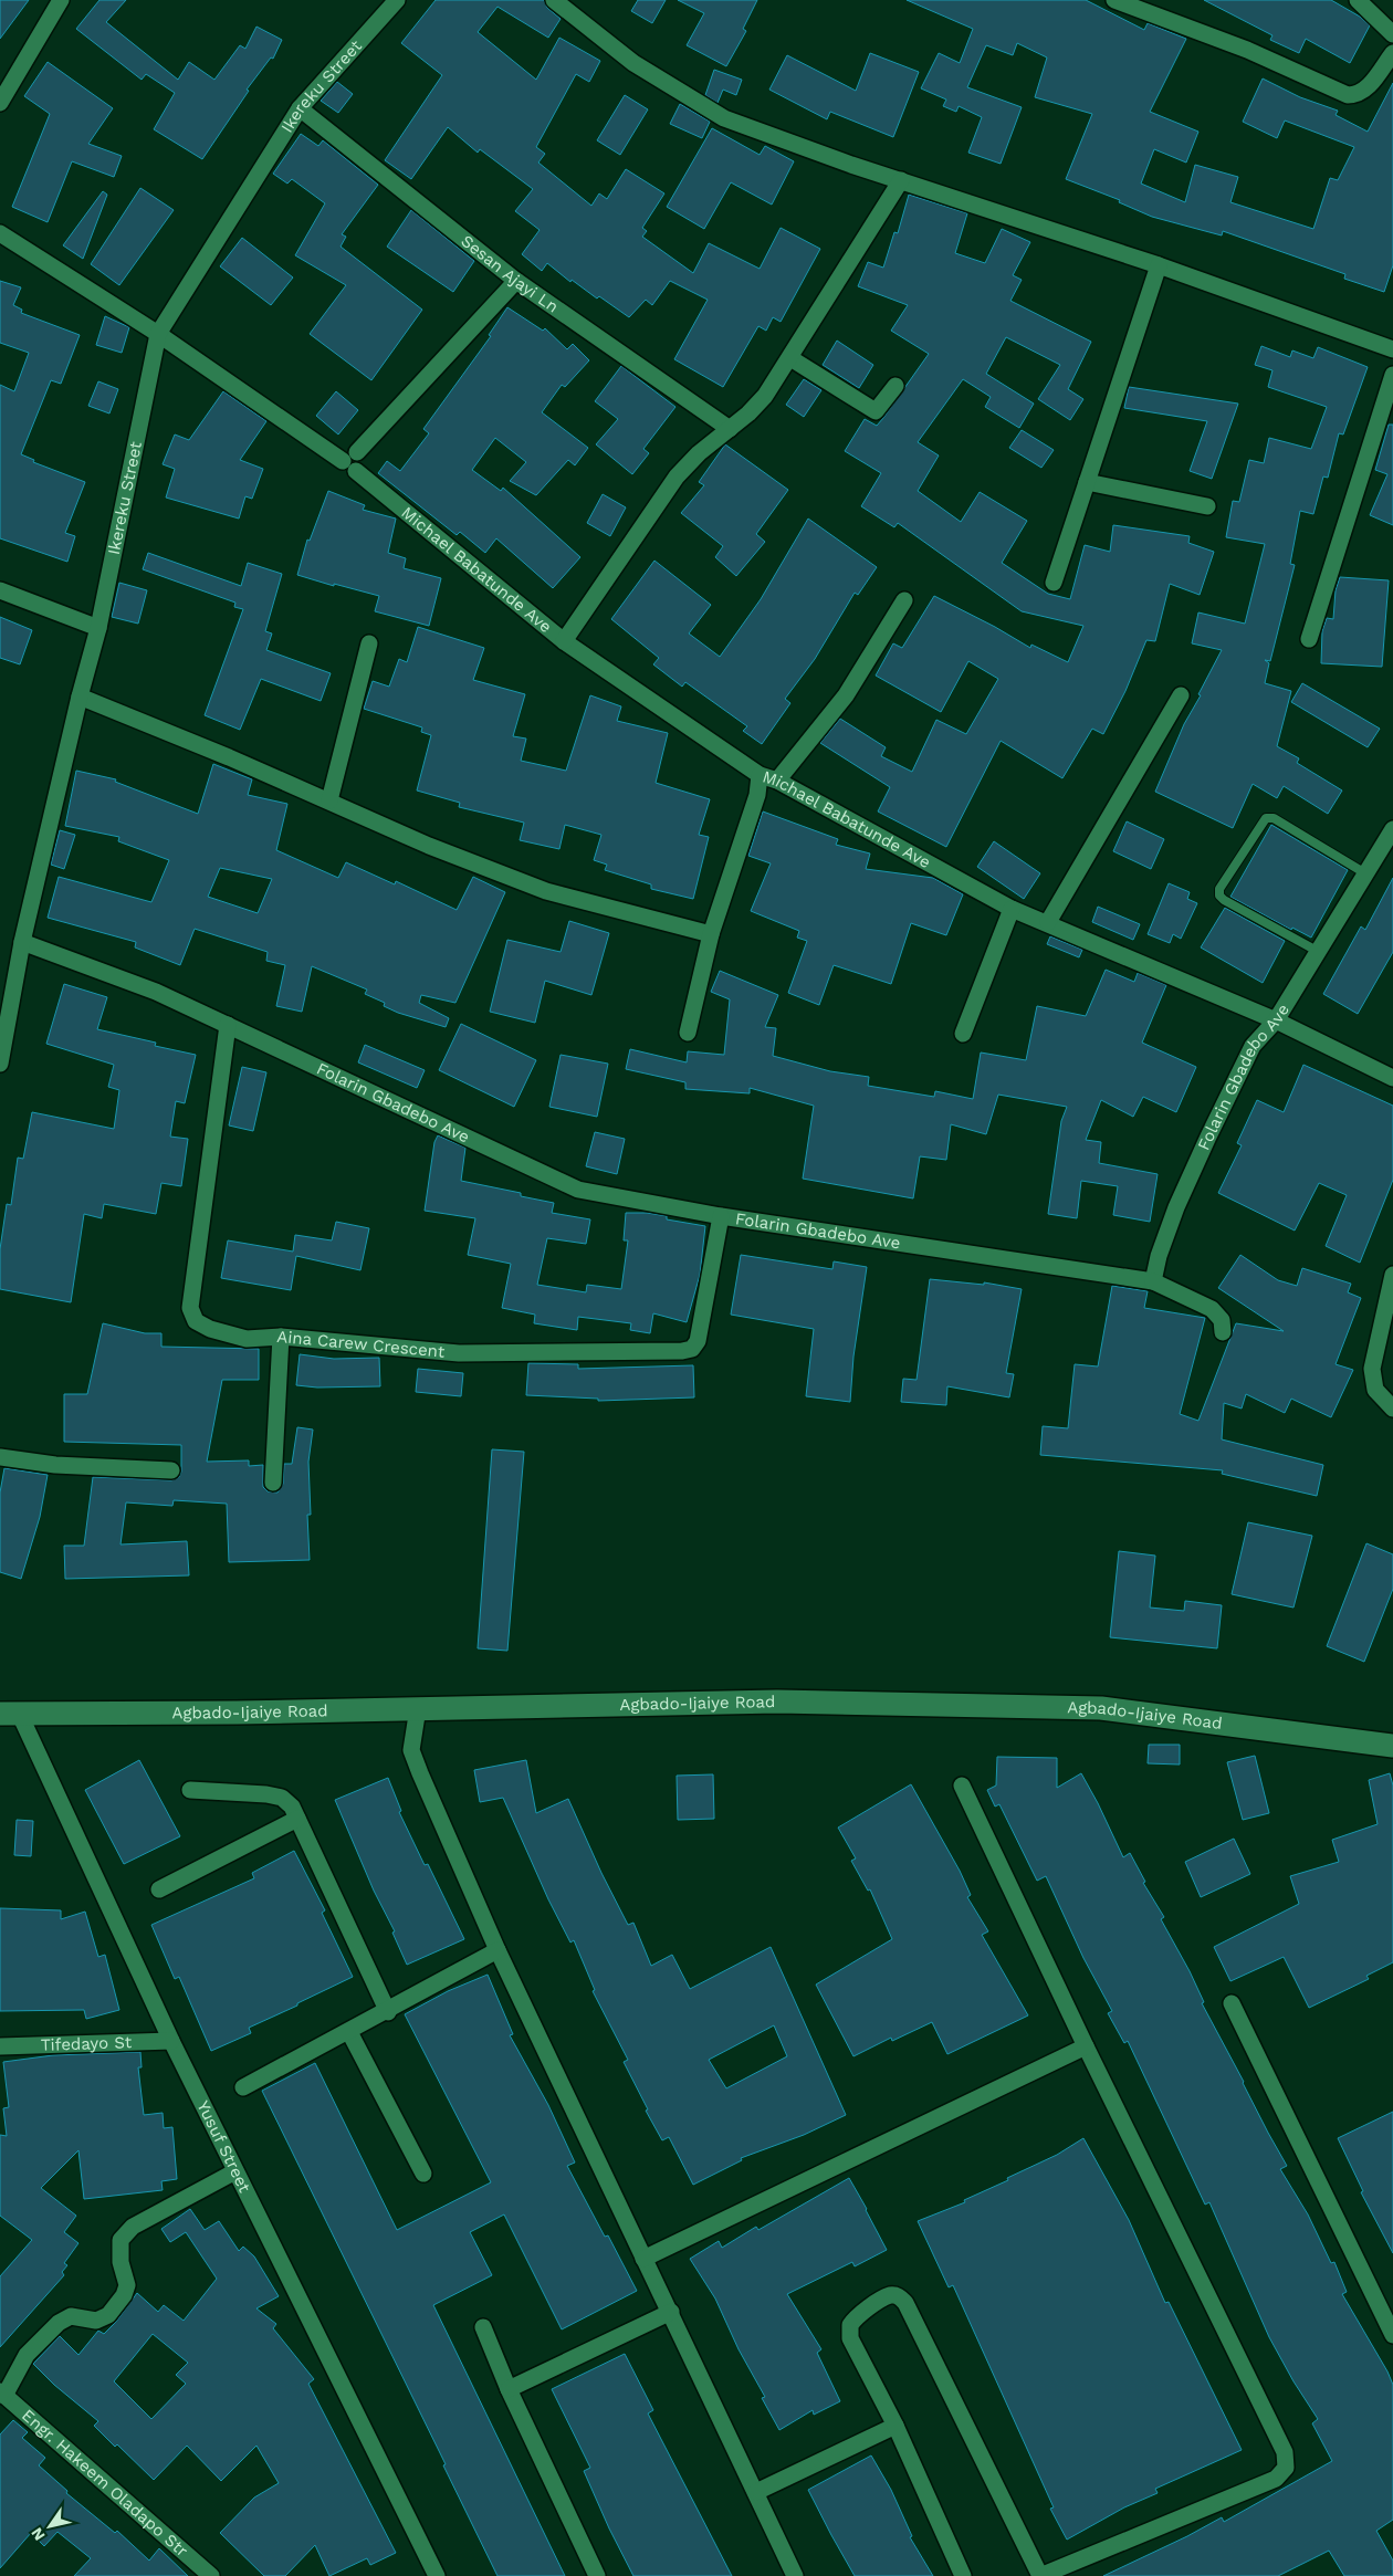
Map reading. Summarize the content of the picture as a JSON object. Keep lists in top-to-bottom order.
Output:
{
  "streets": {
    "street": [
      "Ikereku Street",
      "Sesan Ajayi Ln",
      "Michael Babatunde Ave",
      "Folarin Gbadebo Ave",
      "Aina Carew Crescent",
      "Agbado-Ijaiye Road",
      "Tifedayo St",
      "Yusuf Street",
      "Engr. Hakeem Oladapo Str"
    ]
  },
  "crossings": [
    ["Ikereku Street", "Sesan Ajayi Ln"],
    ["Ikereku Street", "Michael Babatunde Ave"],
    ["Ikereku Street", "Folarin Gbadebo Ave"],
    ["Michael Babatunde Ave", "Folarin Gbadebo Ave"],
    ["Folarin Gbadebo Ave", "Aina Carew Crescent"],
    ["Agbado-Ijaiye Road", "Yusuf Street"],
    ["Tifedayo St", "Yusuf Street"]
  ],
  "north": "bottom left"
}
